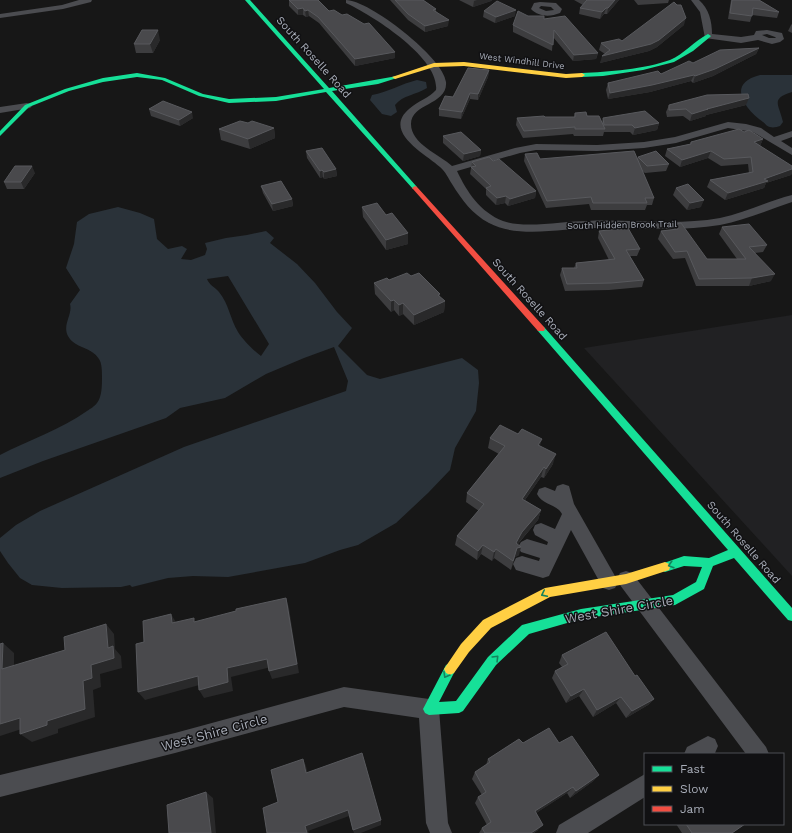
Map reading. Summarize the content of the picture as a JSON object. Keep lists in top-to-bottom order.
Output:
{
  "streets": {
    "street": [
      "South Roselle Road",
      "West Windhill Drive",
      "South Hidden Brook Trail",
      "West Shire Circle"
    ]
  },
  "crossings": [
    ["South Roselle Road", "West Windhill Drive"],
    ["West Windhill Drive", "South Hidden Brook Trail"]
  ],
  "legend": ["Fast", "Slow", "Jam"]
}
